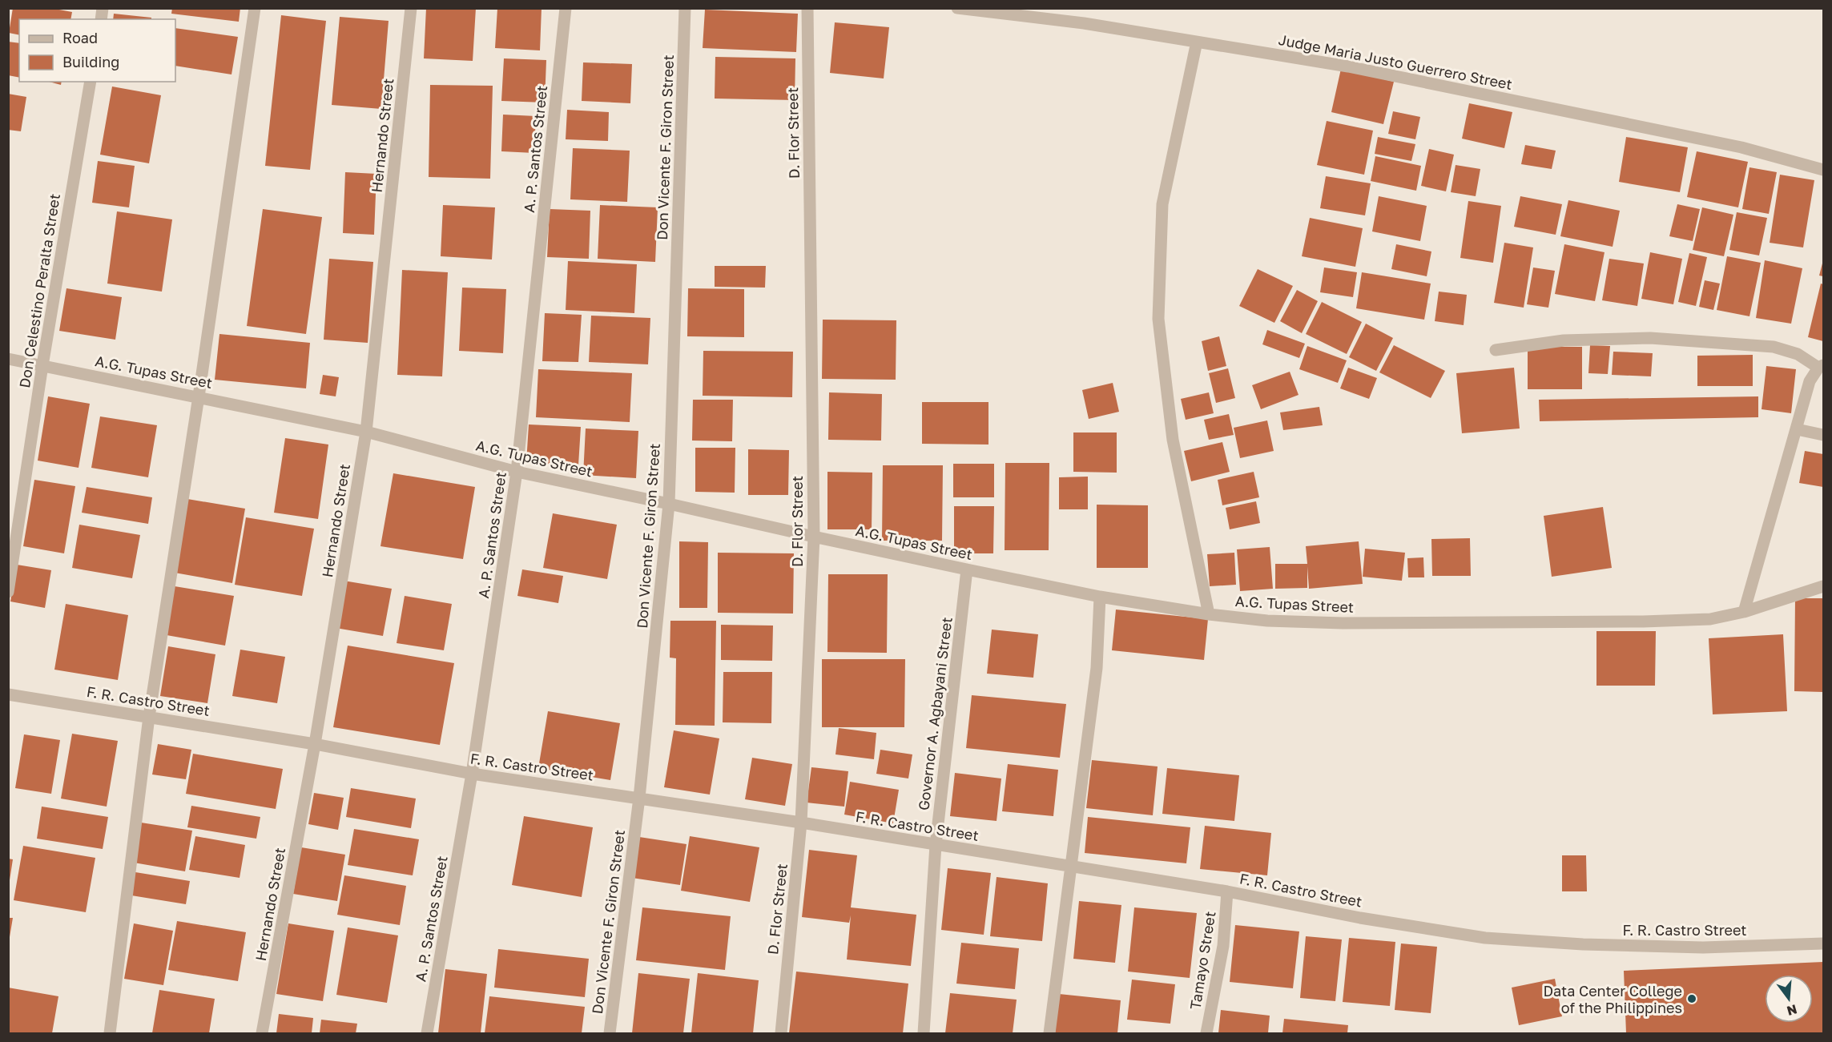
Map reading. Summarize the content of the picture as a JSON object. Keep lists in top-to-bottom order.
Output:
{
  "streets": {
    "street": [
      "Judge Maria Justo Guerrero Street",
      "D. Flor Street",
      "Hernando Street",
      "Don Vicente F. Giron Street",
      "A. P. Santos Street",
      "Don Celestino Peralta Street",
      "A.G. Tupas Street",
      "F. R. Castro Street",
      "Governor A. Agbayani Street",
      "Tamayo Street"
    ]
  },
  "crossings": [
    ["D. Flor Street", "A.G. Tupas Street"],
    ["D. Flor Street", "F. R. Castro Street"],
    ["Hernando Street", "A.G. Tupas Street"],
    ["Hernando Street", "F. R. Castro Street"],
    ["Don Vicente F. Giron Street", "A.G. Tupas Street"],
    ["Don Vicente F. Giron Street", "F. R. Castro Street"],
    ["A. P. Santos Street", "A.G. Tupas Street"],
    ["A. P. Santos Street", "F. R. Castro Street"],
    ["Don Celestino Peralta Street", "A.G. Tupas Street"],
    ["A.G. Tupas Street", "Governor A. Agbayani Street"],
    ["F. R. Castro Street", "Governor A. Agbayani Street"],
    ["F. R. Castro Street", "Tamayo Street"]
  ],
  "places": ["Data Center College of the Philippines"],
  "legend": ["Road", "Building"],
  "north": "bottom"
}
